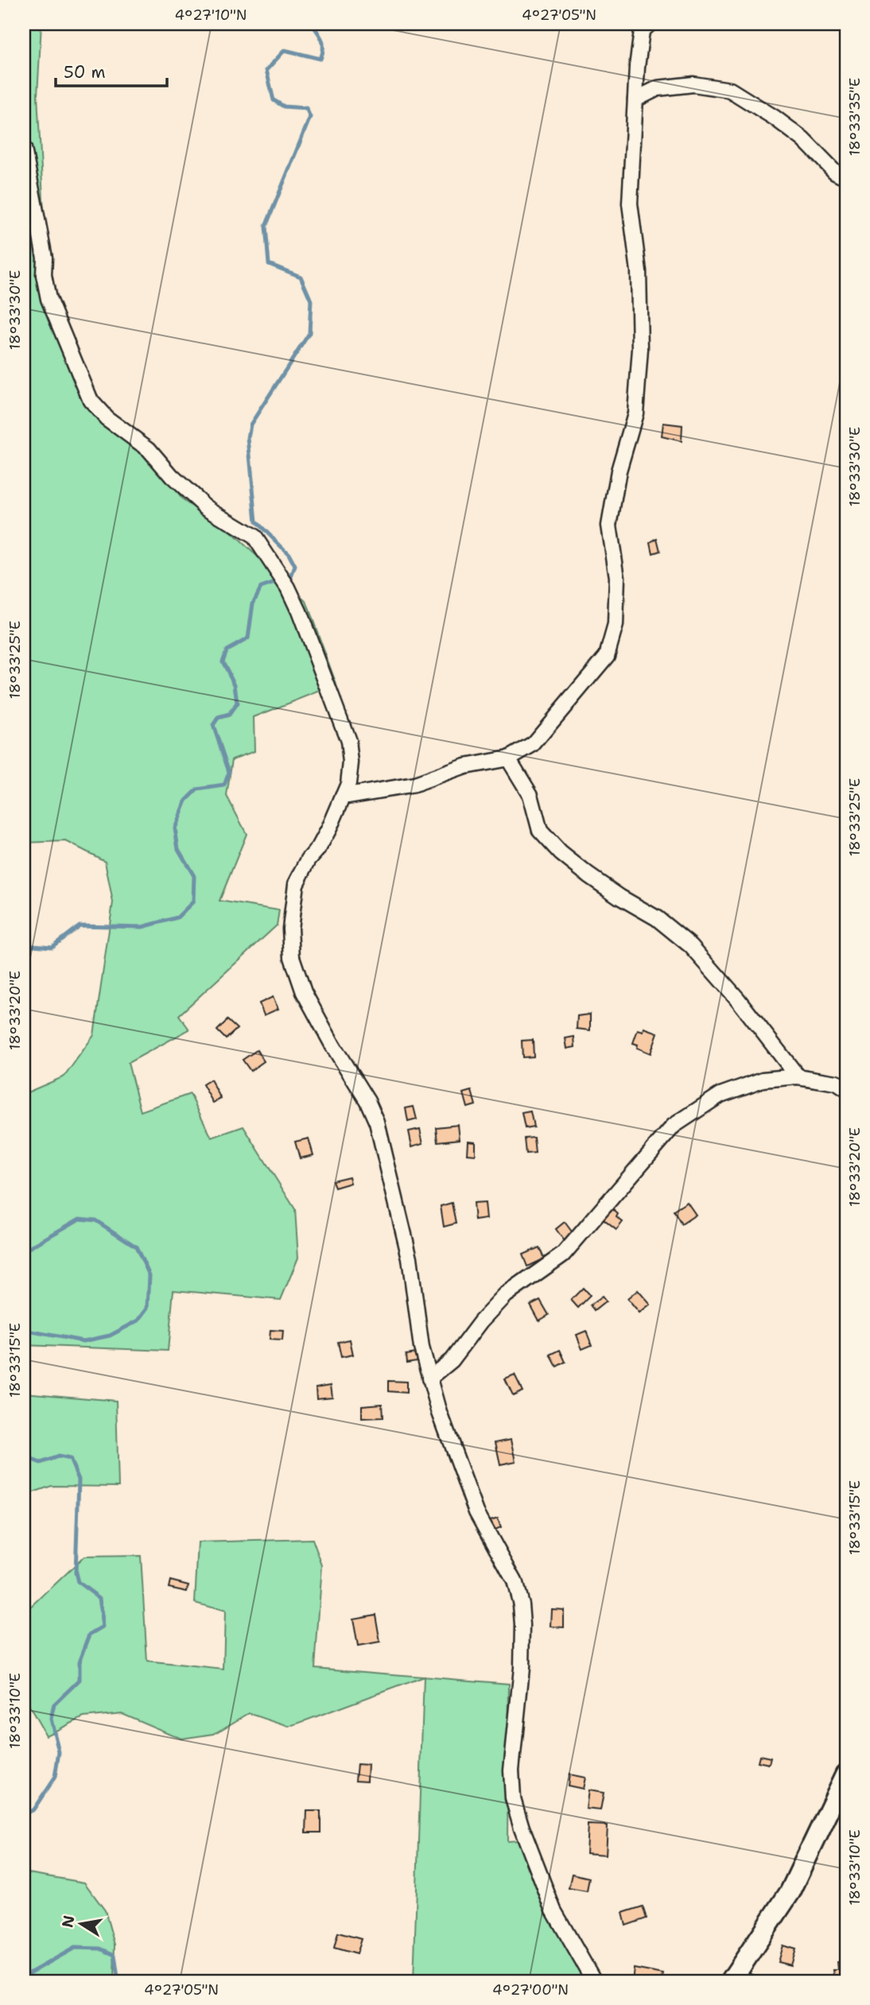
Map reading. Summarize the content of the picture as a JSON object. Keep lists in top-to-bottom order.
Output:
{
  "scale_bar": "50 m",
  "north": "left",
  "coordinates": [
    "4°27'10\"N",
    "4°27'05\"N",
    "18°33'35\"E",
    "18°33'30\"E",
    "18°33'25\"E",
    "18°33'20\"E",
    "18°33'15\"E",
    "18°33'10\"E",
    "4°27'00\"N"
  ]
}
